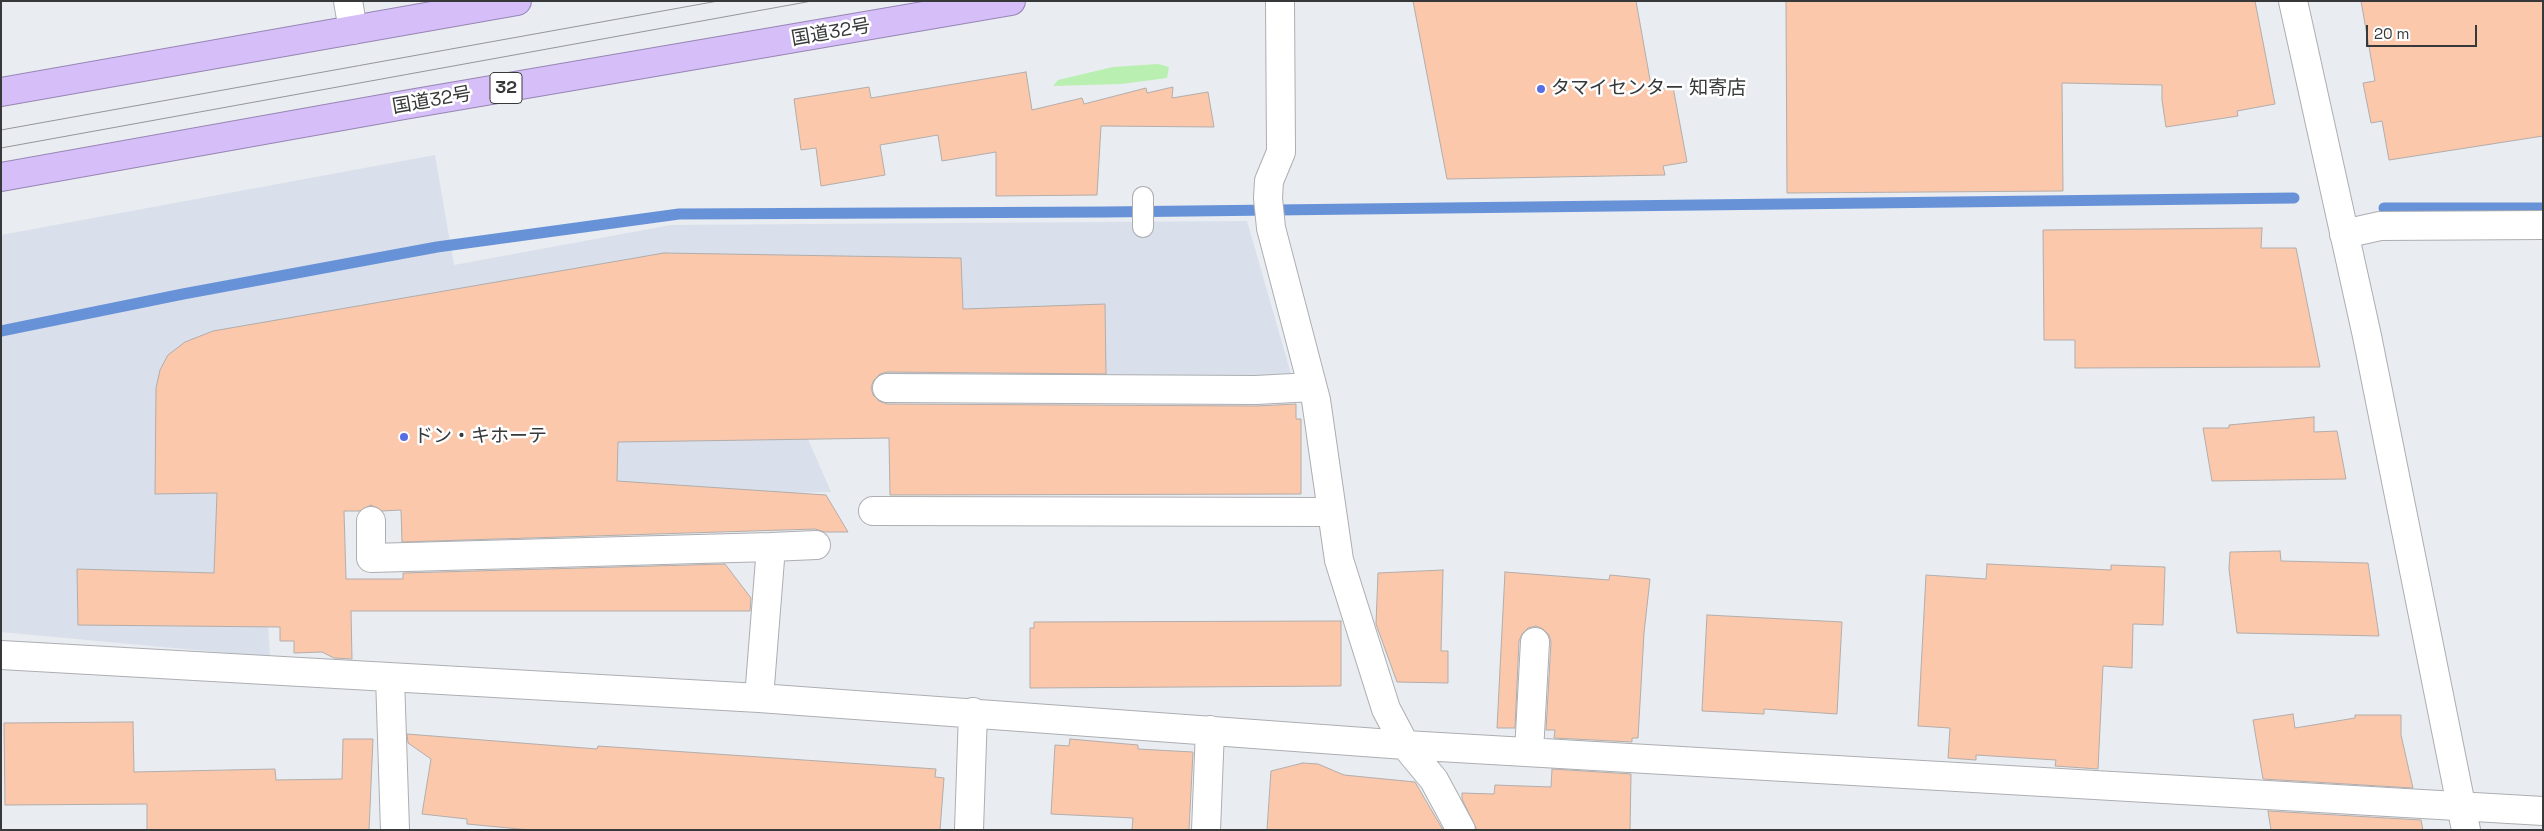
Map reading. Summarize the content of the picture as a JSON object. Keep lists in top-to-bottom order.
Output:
{
  "streets": {
    "highway": ["国道32号", "32"]
  },
  "places": ["タマイセンター 知寄店", "ドン・キホーテ"],
  "scale_bar": "20 m"
}
